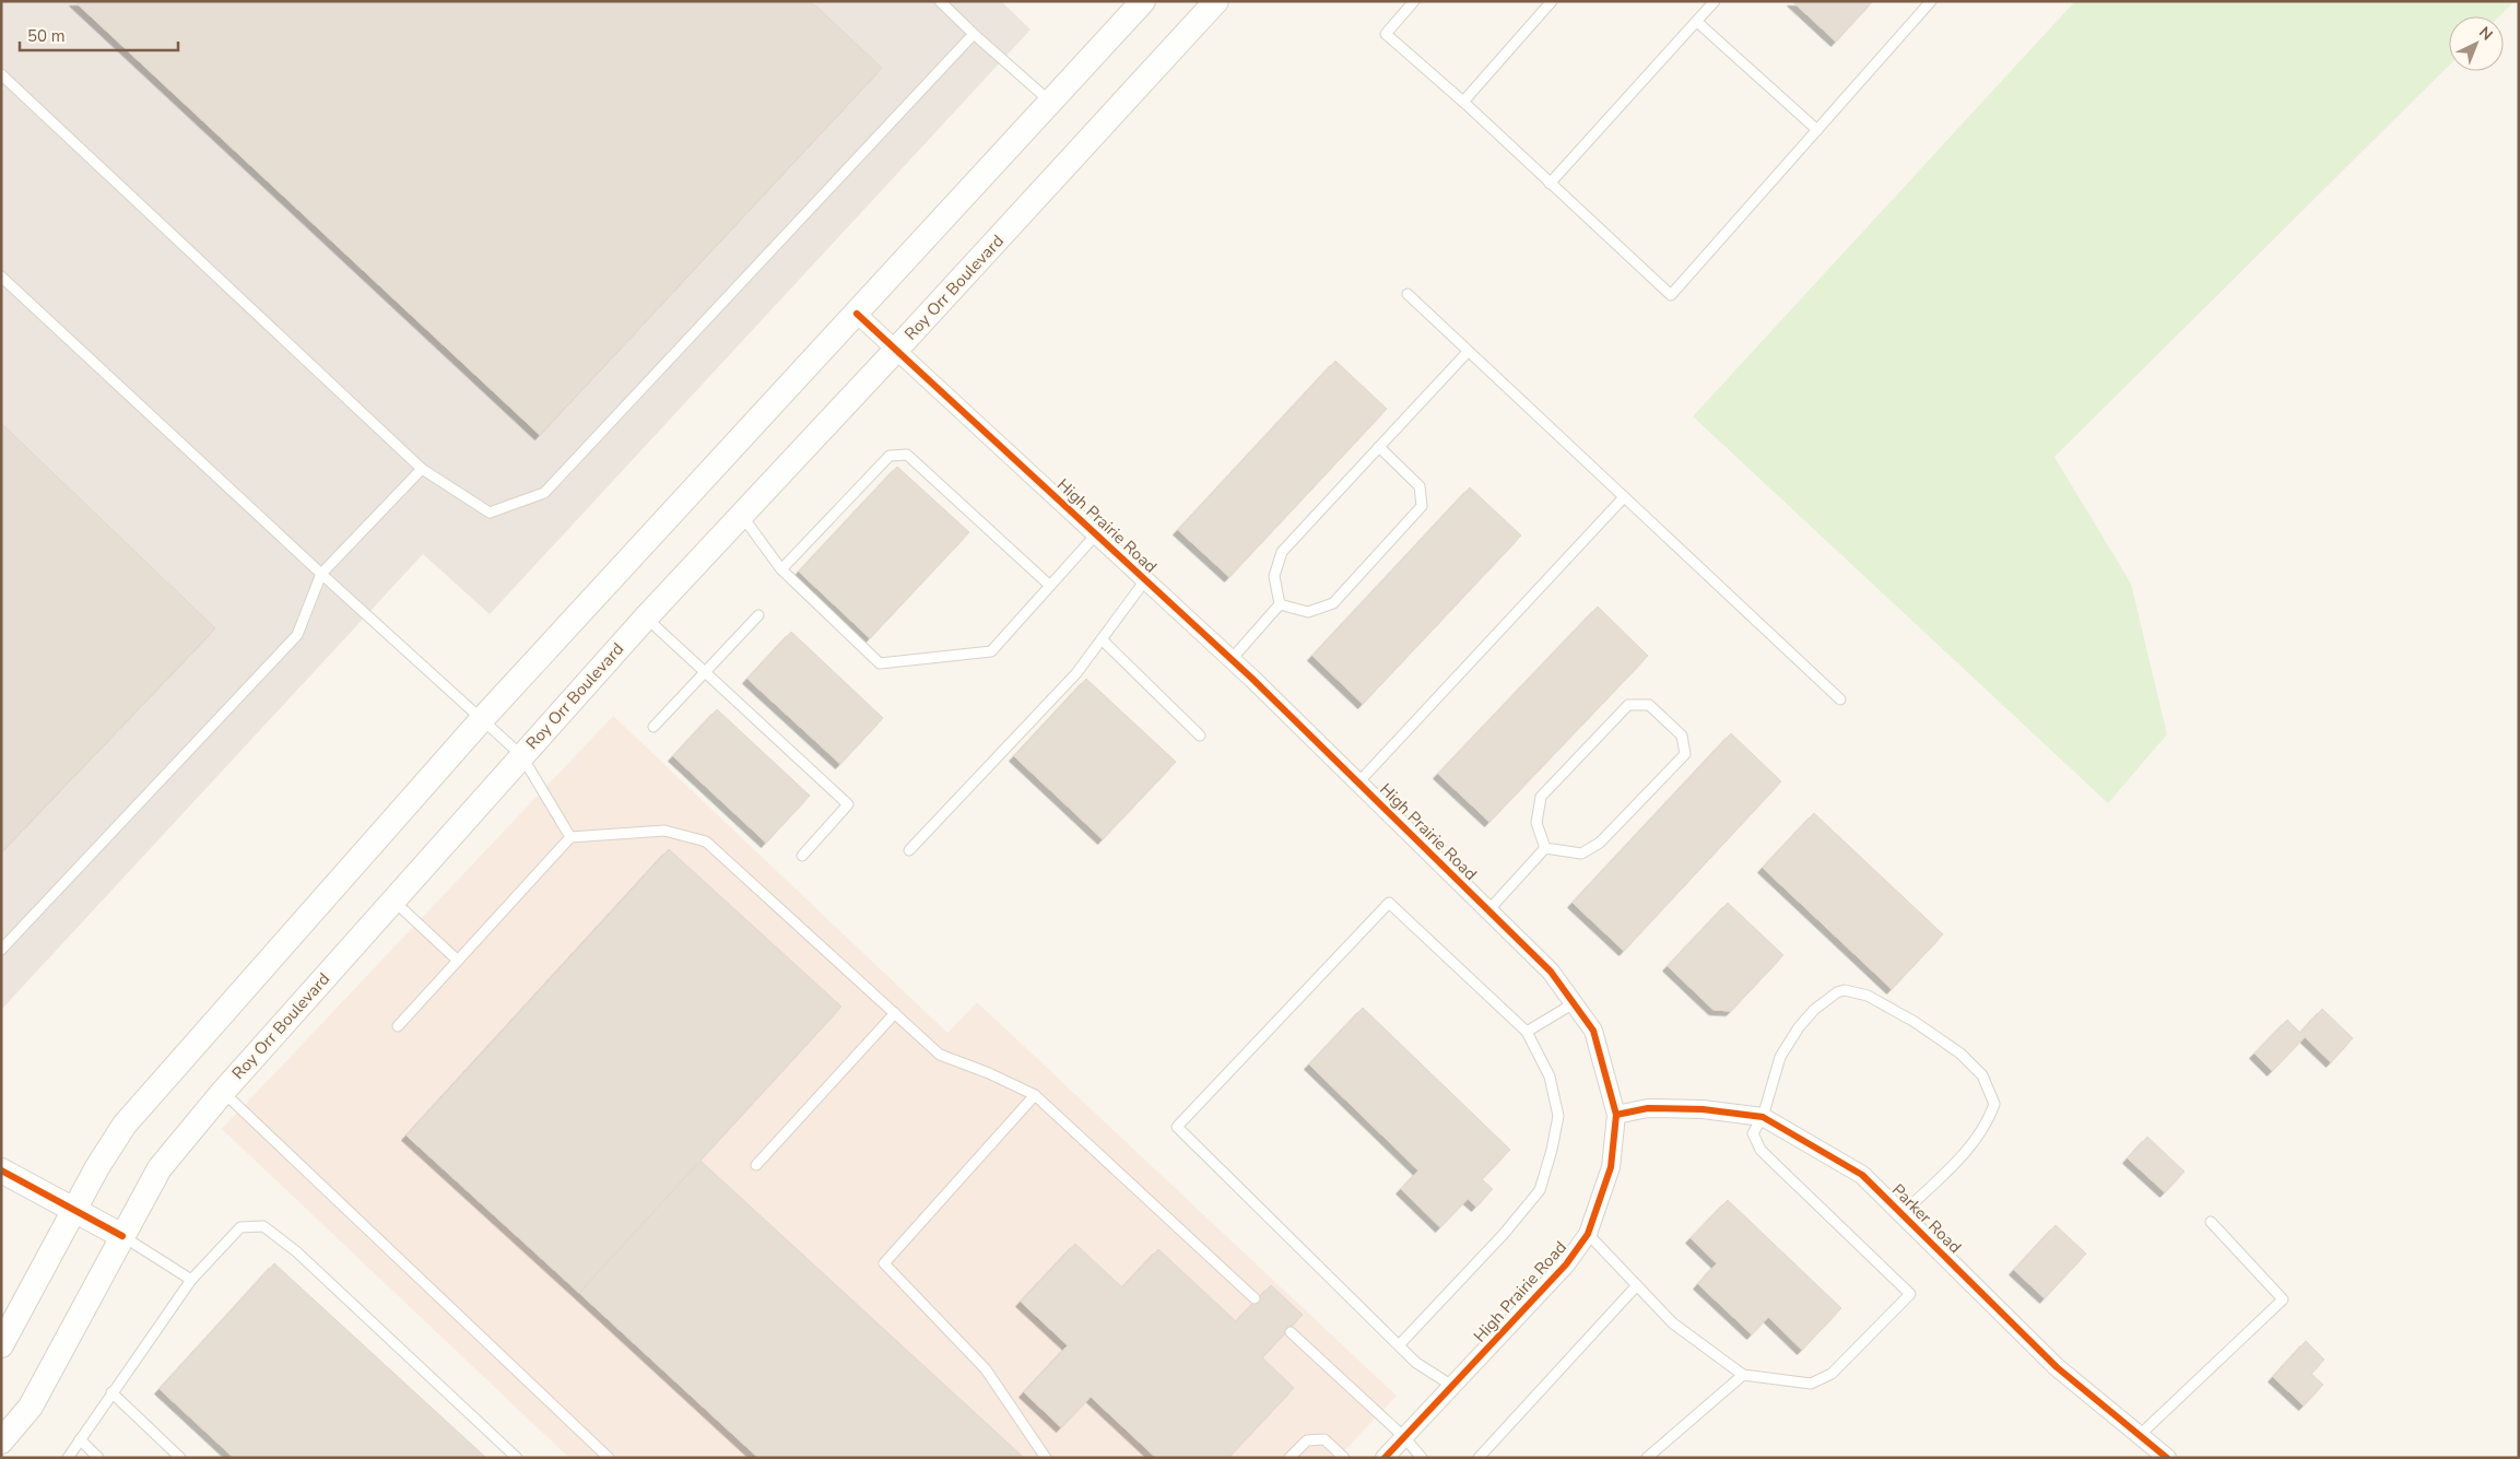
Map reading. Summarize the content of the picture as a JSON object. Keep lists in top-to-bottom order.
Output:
{
  "streets": {
    "main road": ["Roy Orr Boulevard"],
    "street": ["High Prairie Road", "Parker Road"]
  },
  "crossings": [
    ["Roy Orr Boulevard", "High Prairie Road"],
    ["High Prairie Road", "Parker Road"]
  ],
  "scale_bar": "50 m",
  "north": "top right"
}
